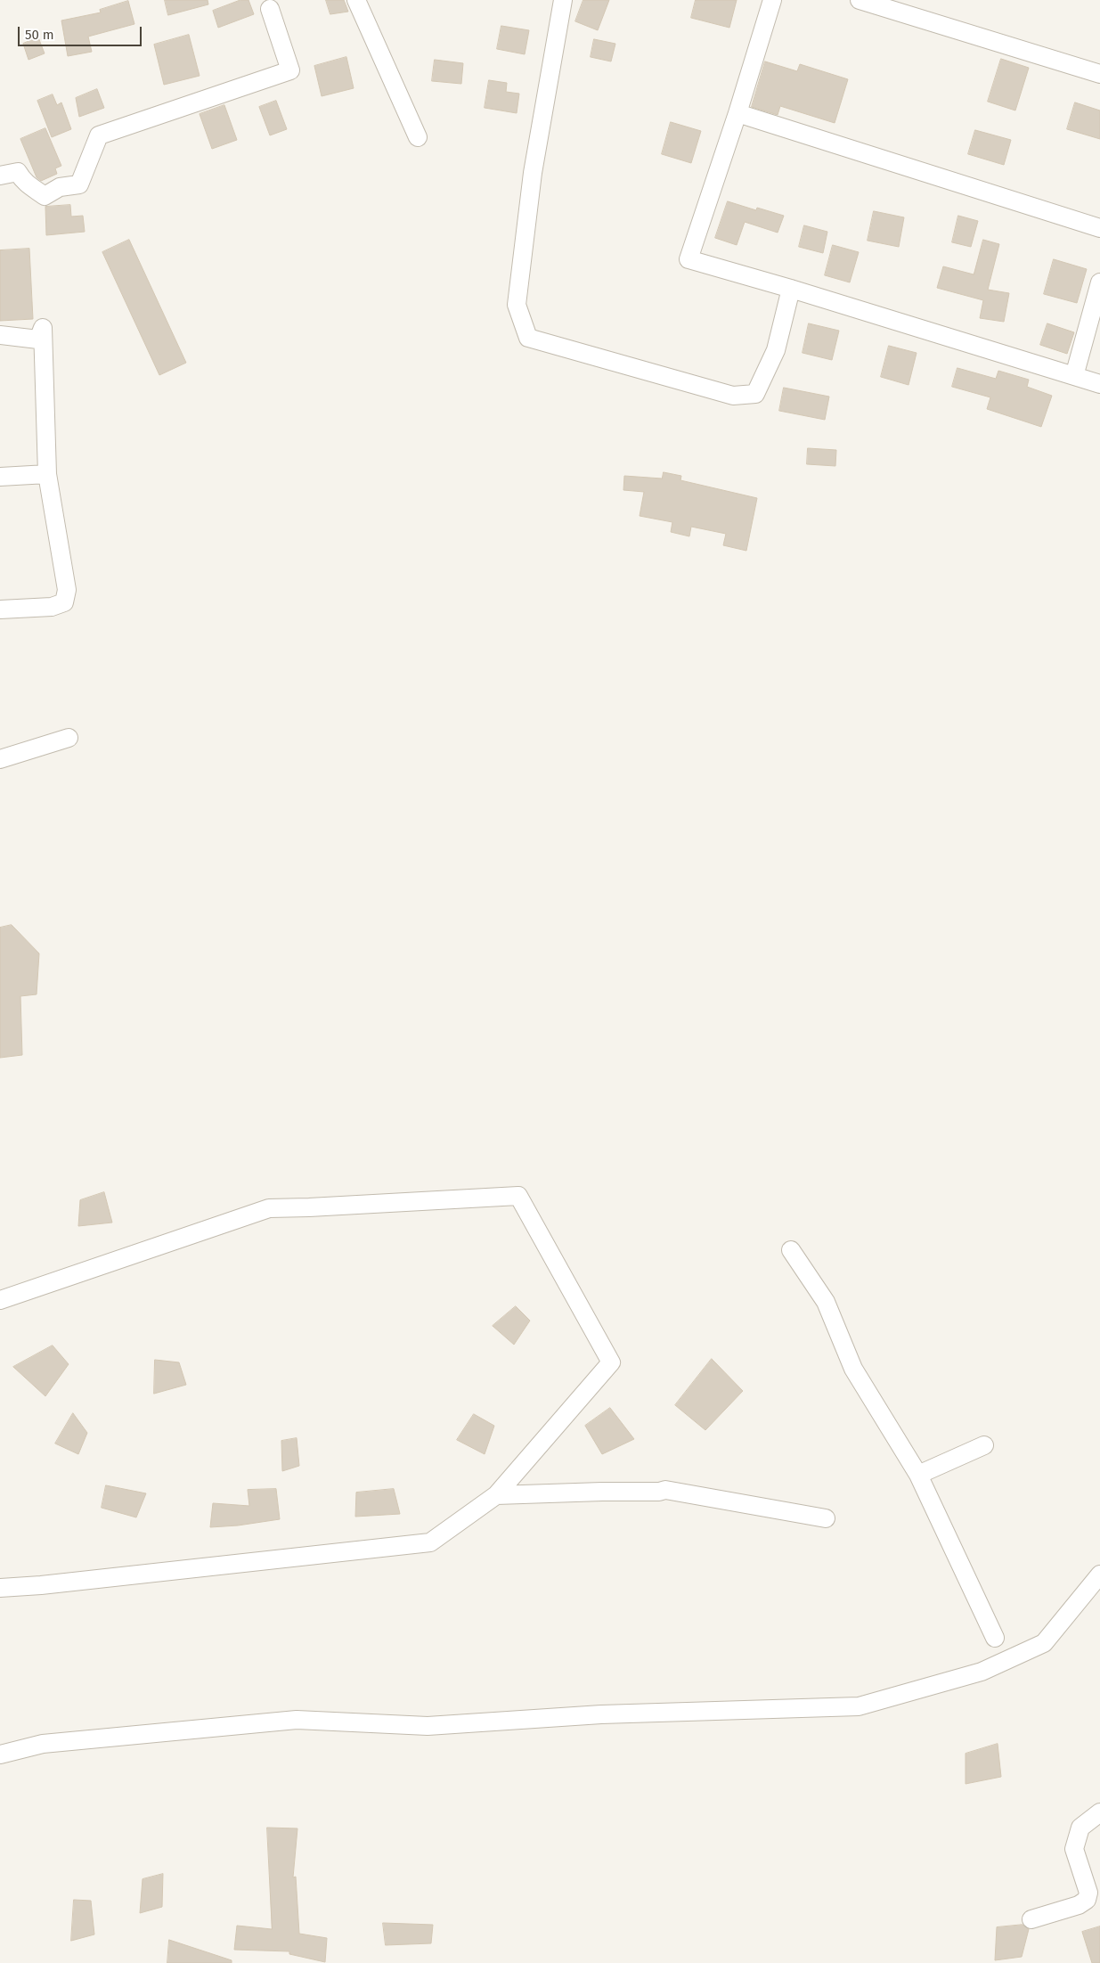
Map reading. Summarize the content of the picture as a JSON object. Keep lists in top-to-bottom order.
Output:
{
  "scale_bar": "50 m"
}
